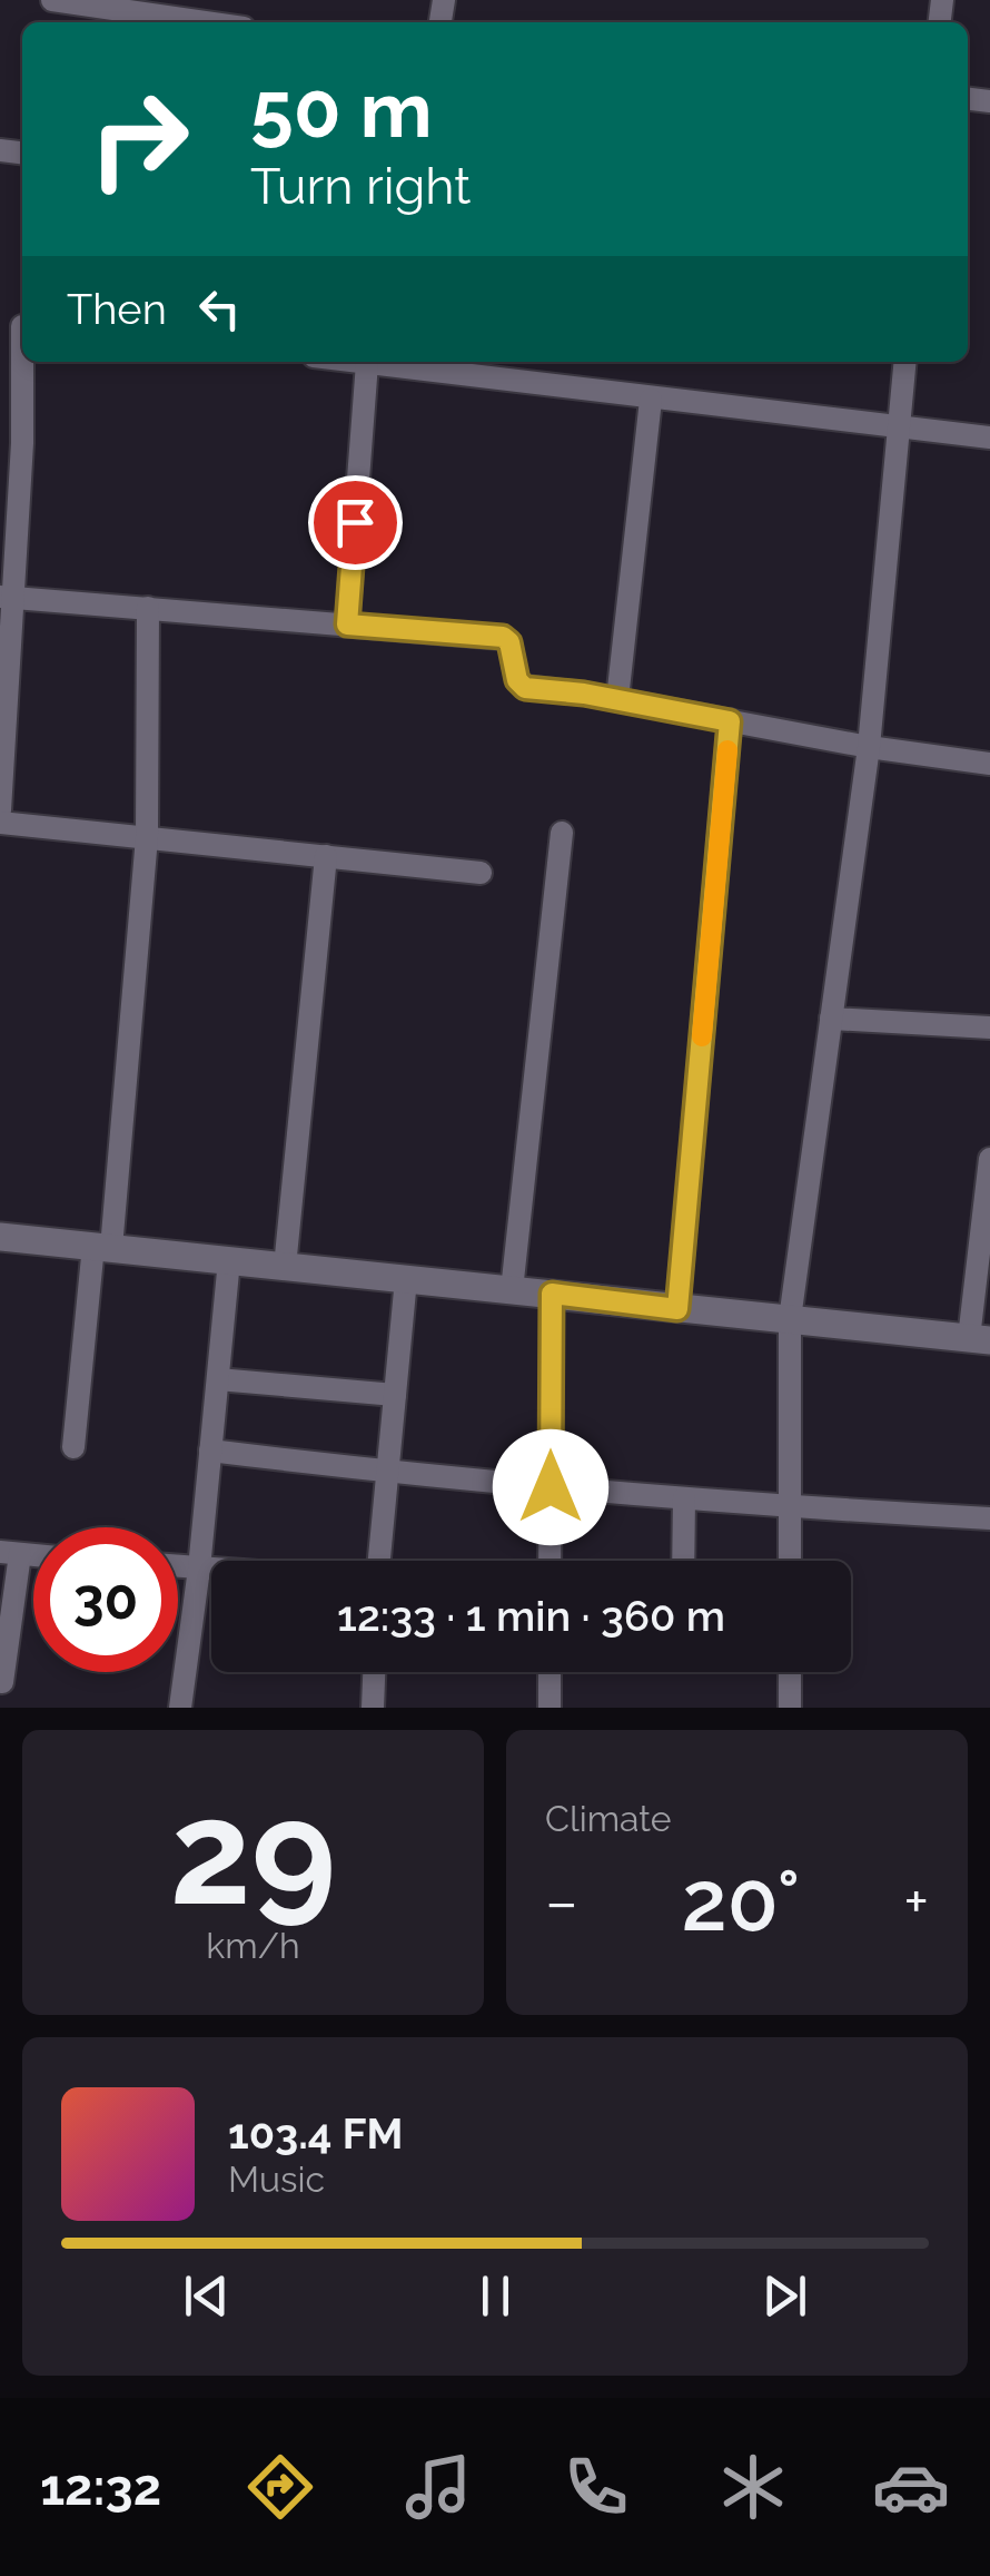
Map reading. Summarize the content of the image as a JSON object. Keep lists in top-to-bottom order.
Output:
{
  "page": {
    "turn": ["50 m", "Turn right"],
    "then": "Then",
    "limit": "30",
    "trip": "12:33 · 1 min · 360 m",
    "tile": [
      ["29", "km/h"],
      "Climate"
    ],
    "heat": ["−", "20°", "+"],
    "song": ["103.4 FM", "Music"],
    "tabs": "12:32"
  }
}
